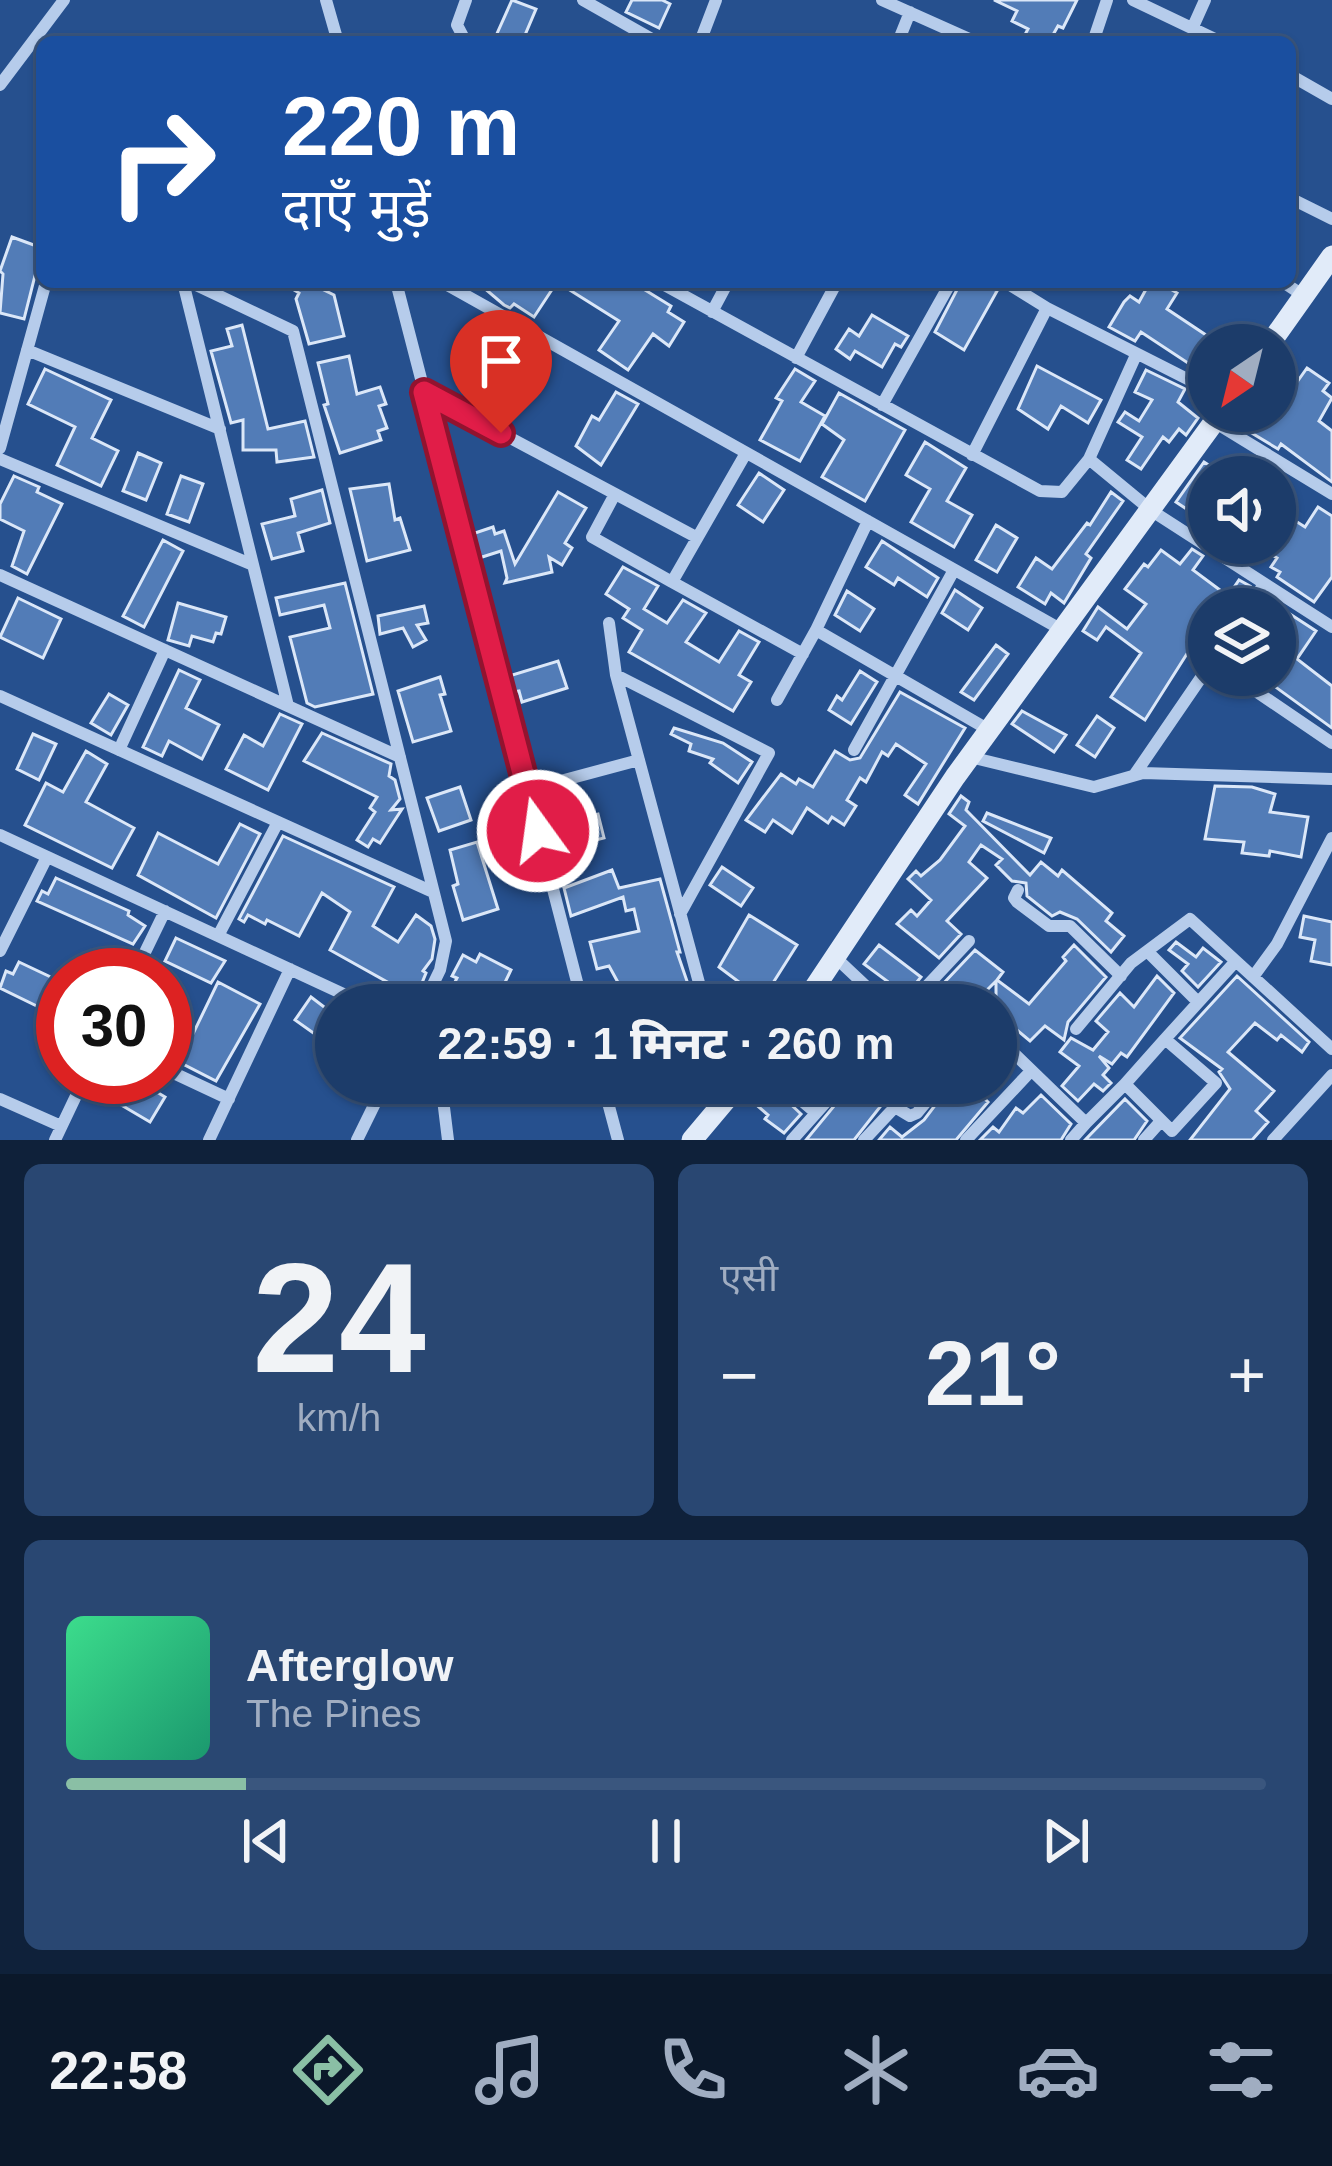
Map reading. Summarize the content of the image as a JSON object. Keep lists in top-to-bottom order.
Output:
{
  "north": "bottom left",
  "page": {
    "turn": ["220 m", "दाएँ मुड़ें"],
    "limit": "30",
    "trip": "22:59 · 1 मिनट · 260 m",
    "tile": [
      ["24", "km/h"],
      "एसी"
    ],
    "heat": ["−", "21°", "+"],
    "song": ["Afterglow", "The Pines"],
    "tabs": "22:58"
  }
}
